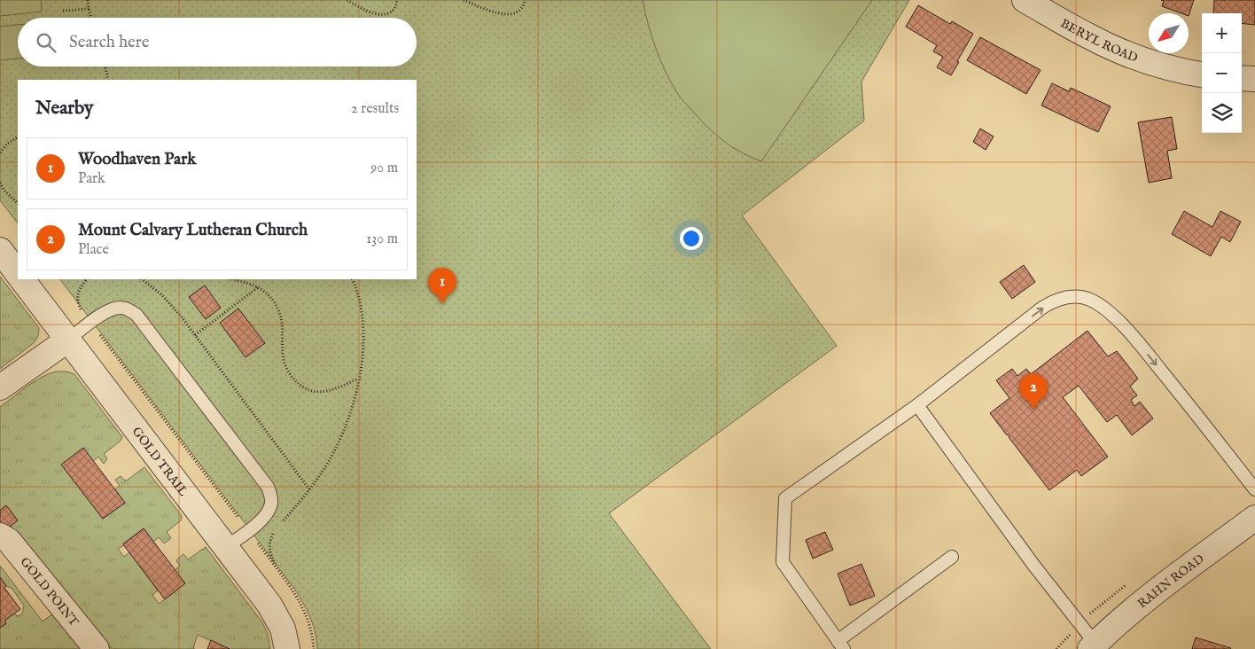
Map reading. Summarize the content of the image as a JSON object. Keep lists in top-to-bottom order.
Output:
{
  "streets": {
    "street": [
      "BERYL ROAD",
      "GOLD TRAIL",
      "RAHN ROAD",
      "GOLD POINT"
    ]
  },
  "north": "bottom left",
  "page": {
    "map_buttons": ["+", "−"],
    "search": "Search here",
    "heading": ["Nearby", "2 results"],
    "list": [
      {
        "mark": "1",
        "name": "Woodhaven Park",
        "note": "Park",
        "value": "90 m"
      },
      {
        "mark": "2",
        "name": "Mount Calvary Lutheran Church",
        "note": "Place",
        "value": "130 m"
      }
    ],
    "pins": ["1", "2"]
  }
}
